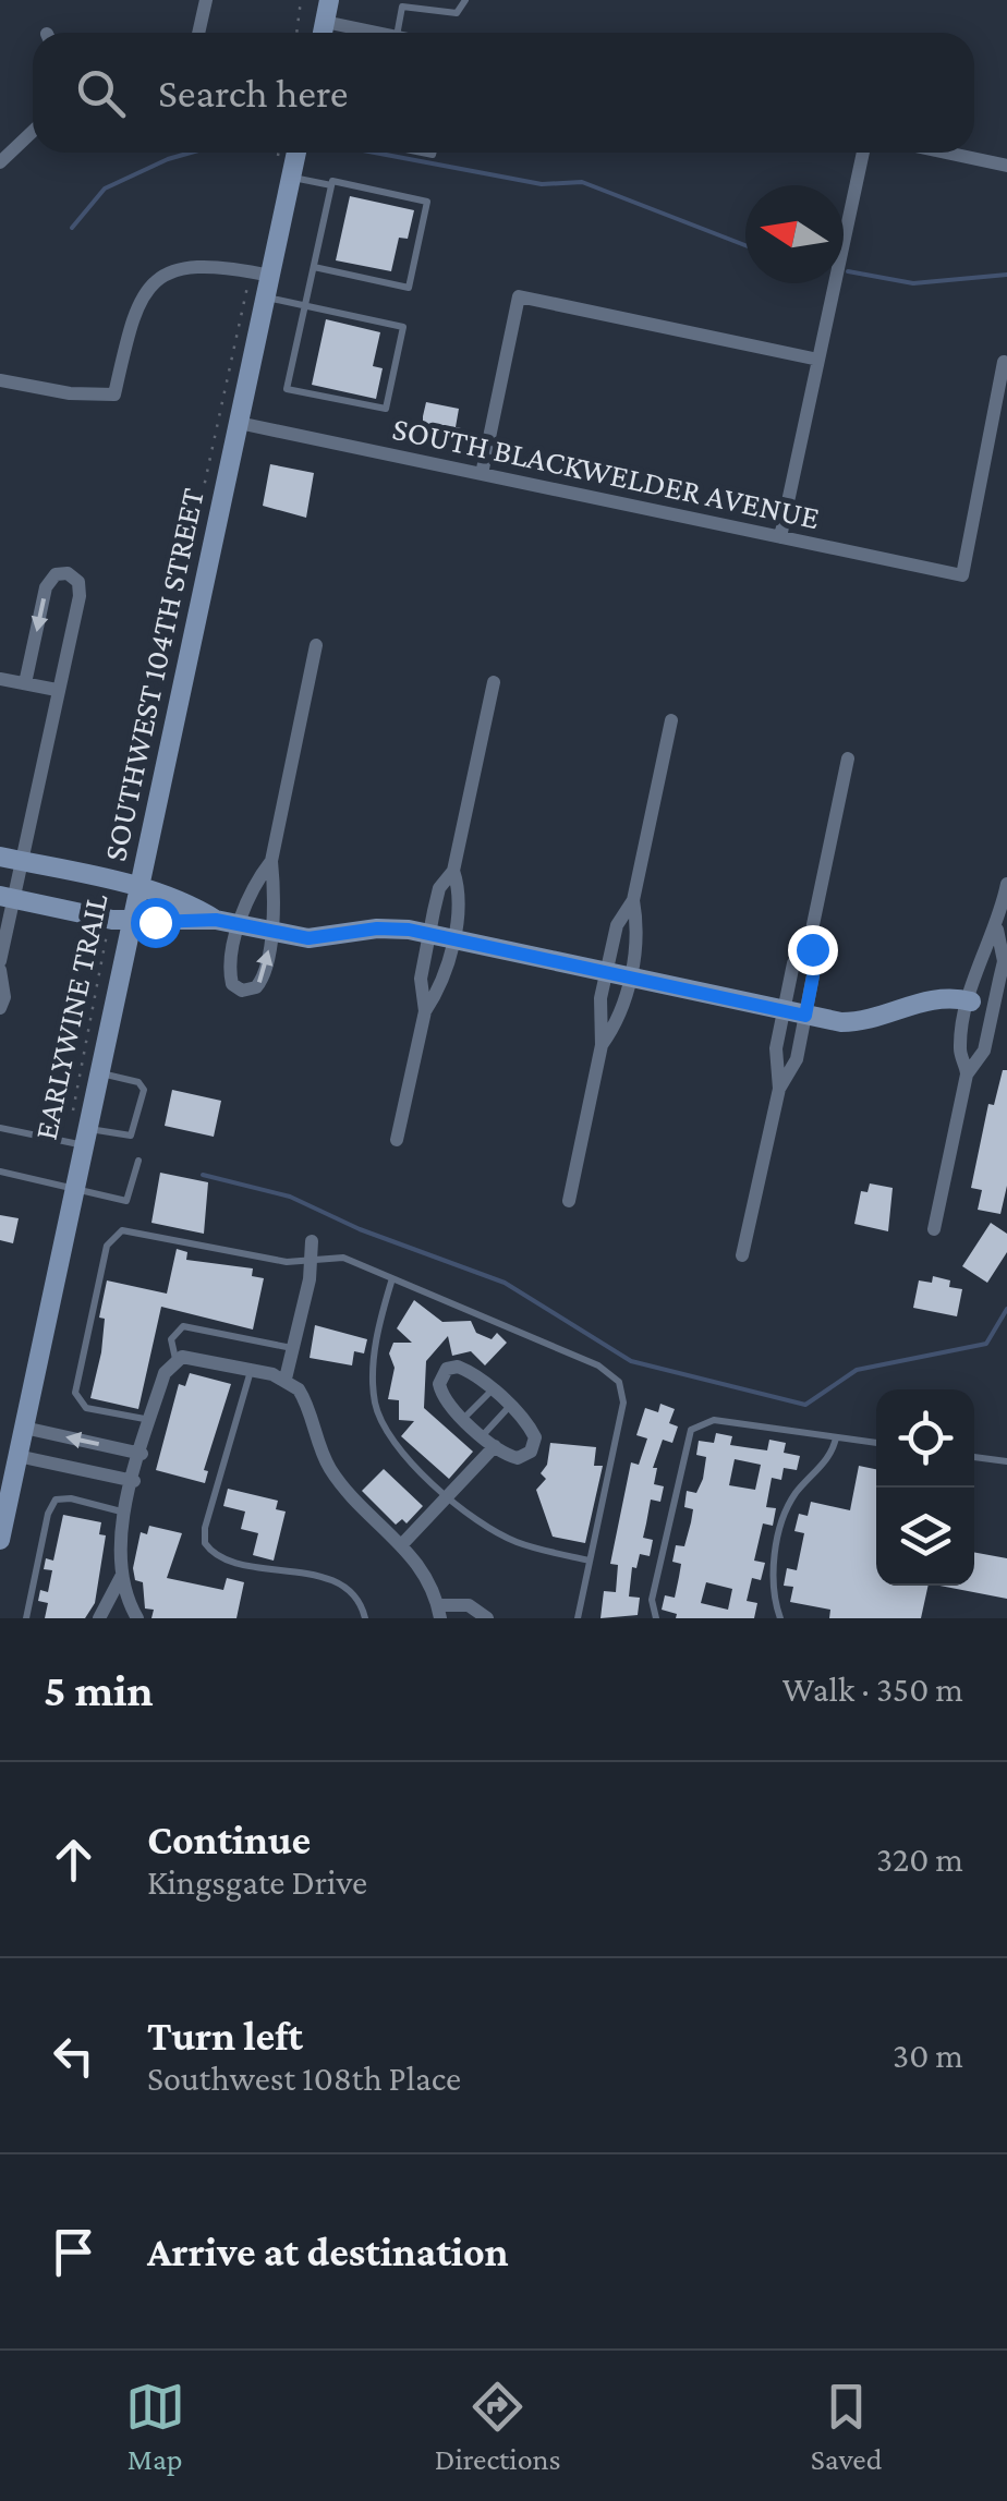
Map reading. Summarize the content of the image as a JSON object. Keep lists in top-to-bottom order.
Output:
{
  "streets": {
    "main road": ["SOUTHWEST 104TH STREET"],
    "street": ["SOUTH BLACKWELDER AVENUE"],
    "path": ["EARLYWINE TRAIL"]
  },
  "crossings": [
    ["SOUTH BLACKWELDER AVENUE", "SOUTHWEST 104TH STREET"],
    ["SOUTHWEST 104TH STREET", "EARLYWINE TRAIL"]
  ],
  "north": "left",
  "page": {
    "search": "Search here",
    "heading": ["5 min", "Walk · 350 m"],
    "list": [
      ["Continue", "Kingsgate Drive", "320 m"],
      ["Turn left", "Southwest 108th Place", "30 m"],
      "Arrive at destination"
    ],
    "nav": ["Map", "Directions", "Saved"]
  }
}
